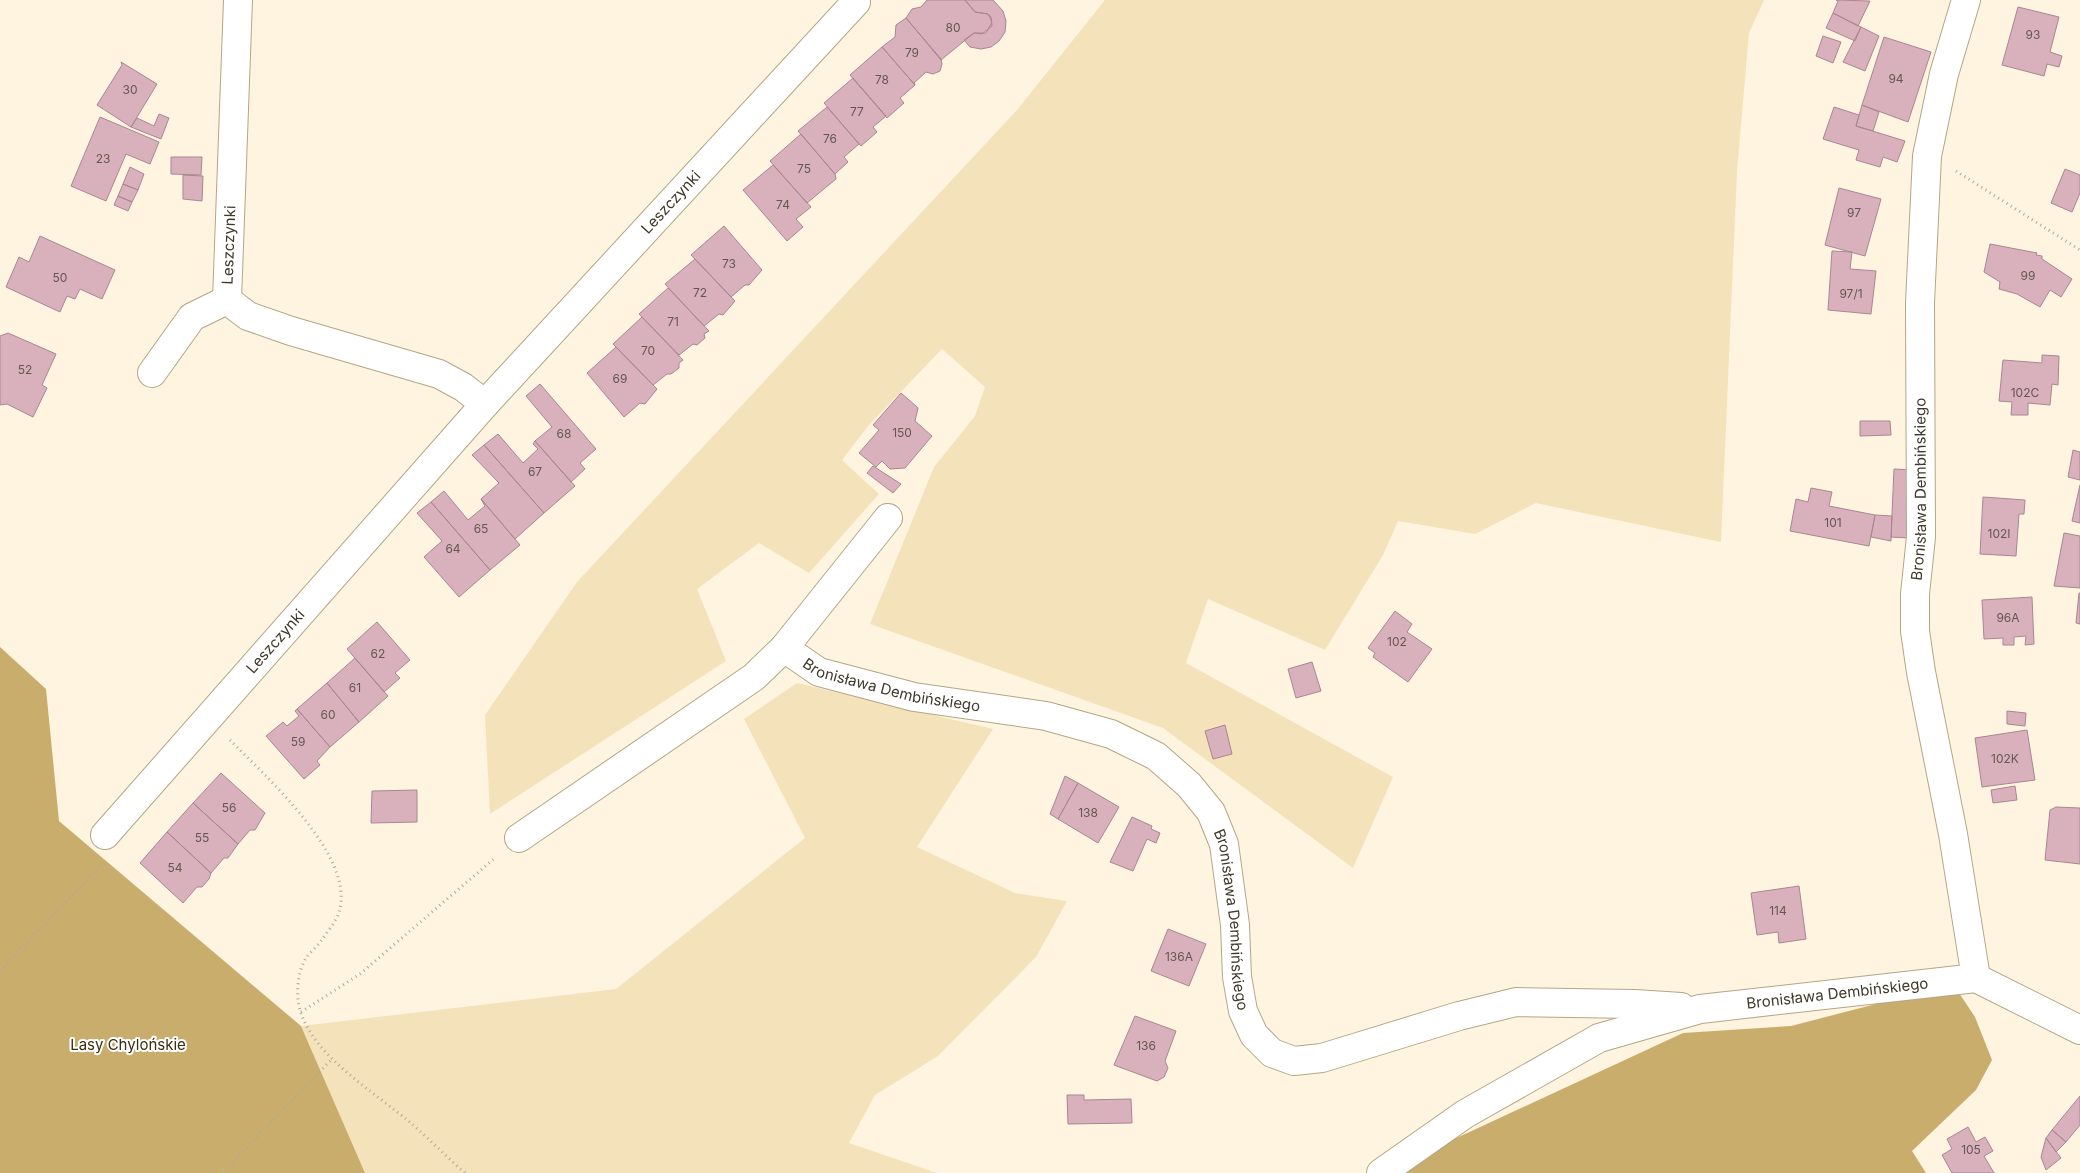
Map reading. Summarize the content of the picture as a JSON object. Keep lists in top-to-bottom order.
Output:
{
  "streets": {
    "street": ["Leszczynki", "Bronisława Dembińskiego"]
  },
  "parks": ["Lasy Chylońskie"],
  "house_numbers": [
    "80",
    "93",
    "79",
    "94",
    "78",
    "30",
    "77",
    "76",
    "23",
    "75",
    "74",
    "97",
    "73",
    "99",
    "50",
    "72",
    "97/1",
    "71",
    "70",
    "52",
    "69",
    "102C",
    "150",
    "68",
    "67",
    "101",
    "65",
    "102I",
    "64",
    "96A",
    "102",
    "62",
    "61",
    "60",
    "59",
    "102K",
    "56",
    "138",
    "55",
    "54",
    "114",
    "136A",
    "136",
    "105"
  ]
}
